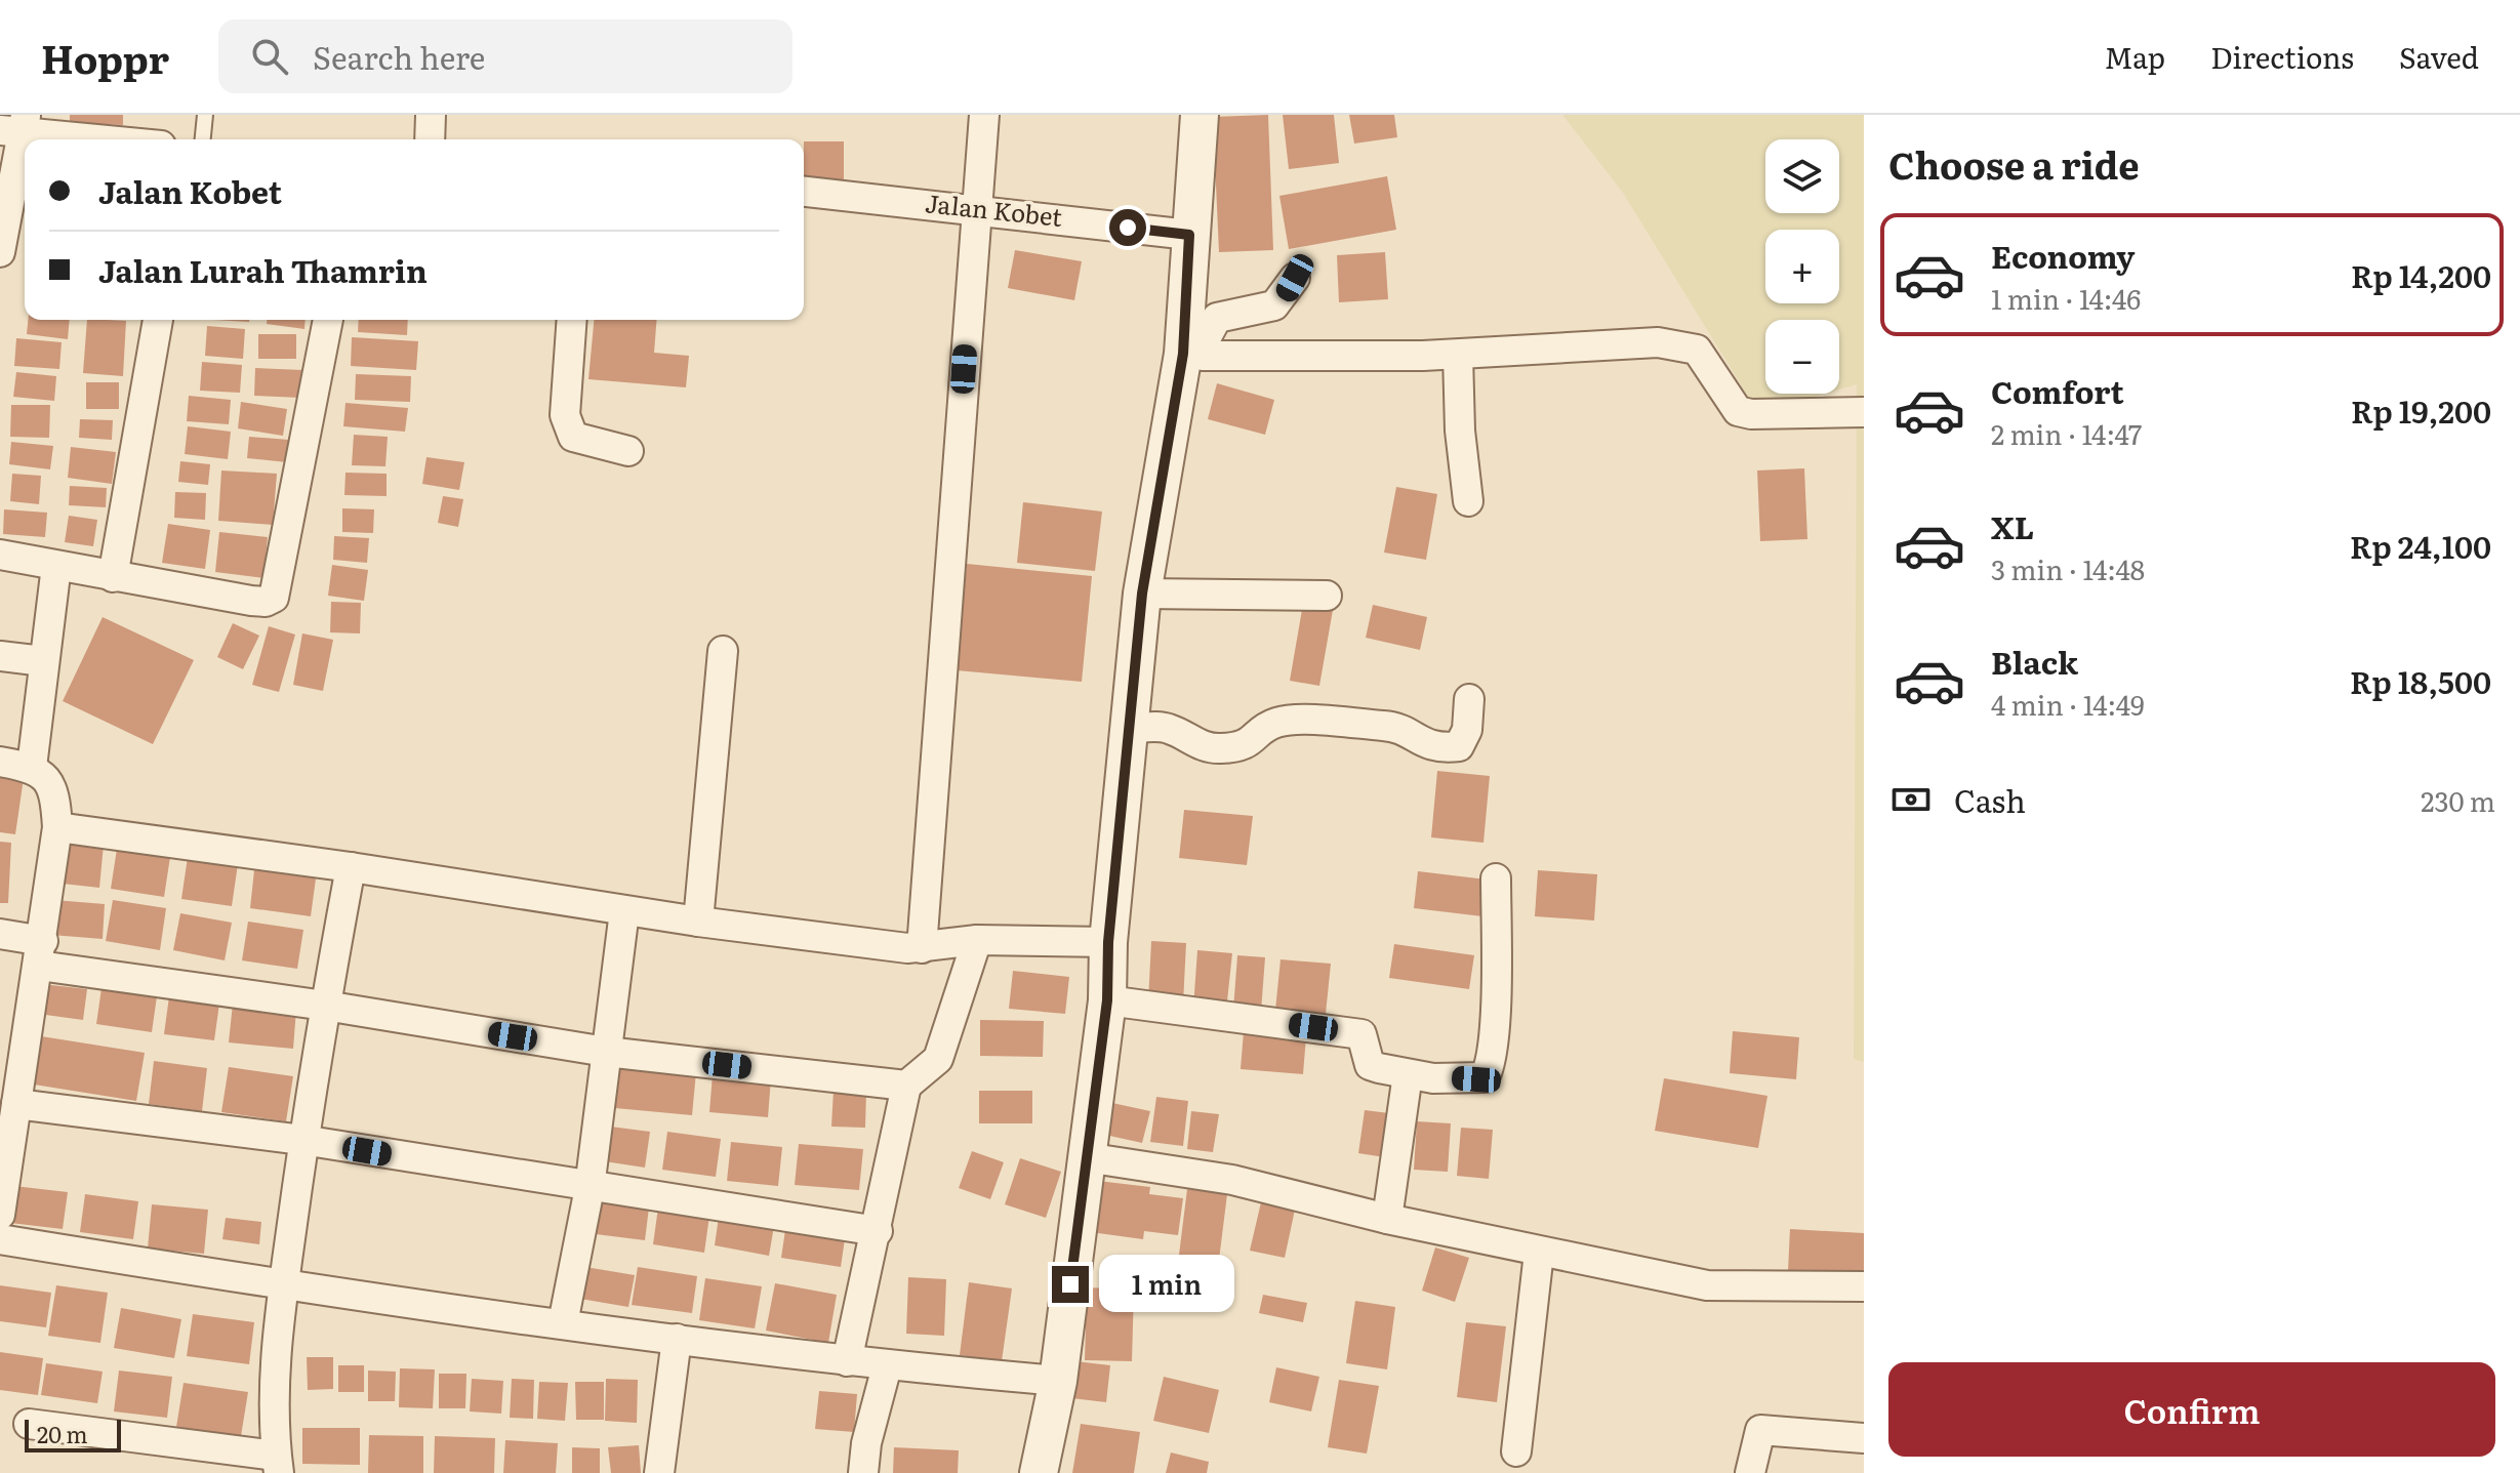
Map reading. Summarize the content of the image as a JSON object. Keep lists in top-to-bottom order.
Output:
{
  "streets": {
    "street": ["Jalan Kobet"]
  },
  "scale_bar": "20 m",
  "page": {
    "header": "Hoppr",
    "search": "Search here",
    "nav": ["Map", "Directions", "Saved"],
    "heading": "Choose a ride",
    "map_buttons": ["+", "−"],
    "banner": ["Jalan Kobet", "Jalan Lurah Thamrin"],
    "list": [
      {
        "name": "Economy",
        "note": "1 min · 14:46",
        "value": "Rp 14,200"
      },
      {
        "name": "Comfort",
        "note": "2 min · 14:47",
        "value": "Rp 19,200"
      },
      {
        "name": "XL",
        "note": "3 min · 14:48",
        "value": "Rp 24,100"
      },
      {
        "name": "Black",
        "note": "4 min · 14:49",
        "value": "Rp 18,500"
      }
    ],
    "pay": ["Cash", "230 m"],
    "bubble": "1 min",
    "buttons": "Confirm",
    "scale": "20 m"
  }
}
